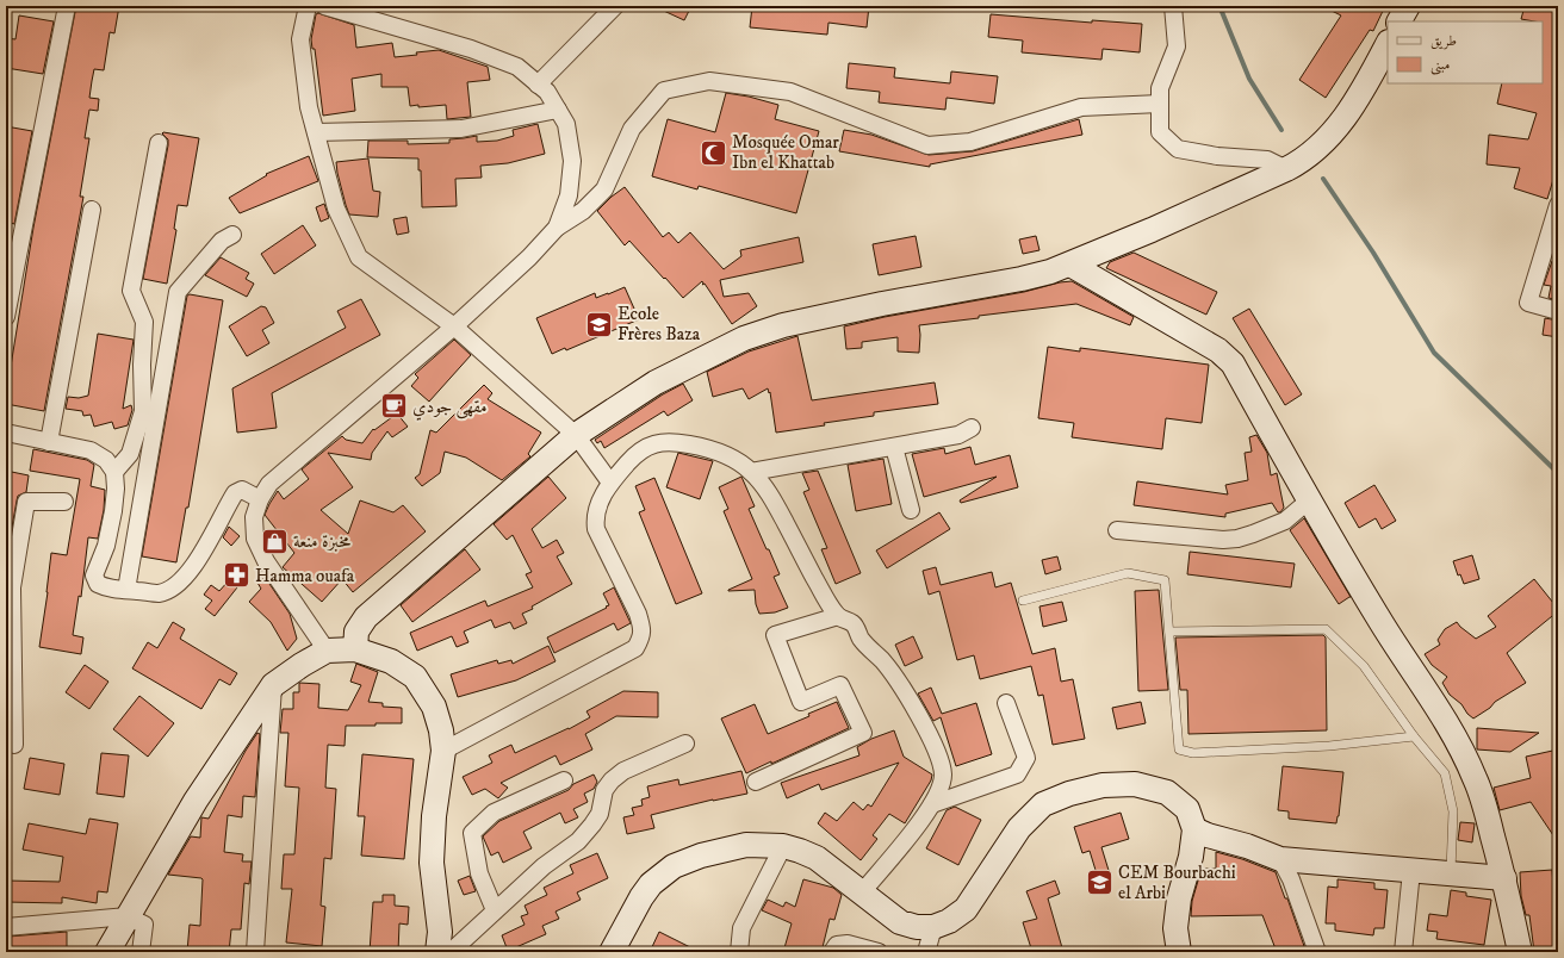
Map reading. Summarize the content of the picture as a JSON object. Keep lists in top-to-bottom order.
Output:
{
  "places": {
    "mosque": ["Mosquée Omar Ibn el Khattab"],
    "school or university": ["Ecole Frères Baza", "CEM Bourbachi el Arbi"],
    "cafe": ["مقهى جودي"],
    "shop": ["مخبزة منعة"],
    "pharmacy": ["Hamma ouafa"]
  },
  "legend": ["طريق", "مبنى"]
}
